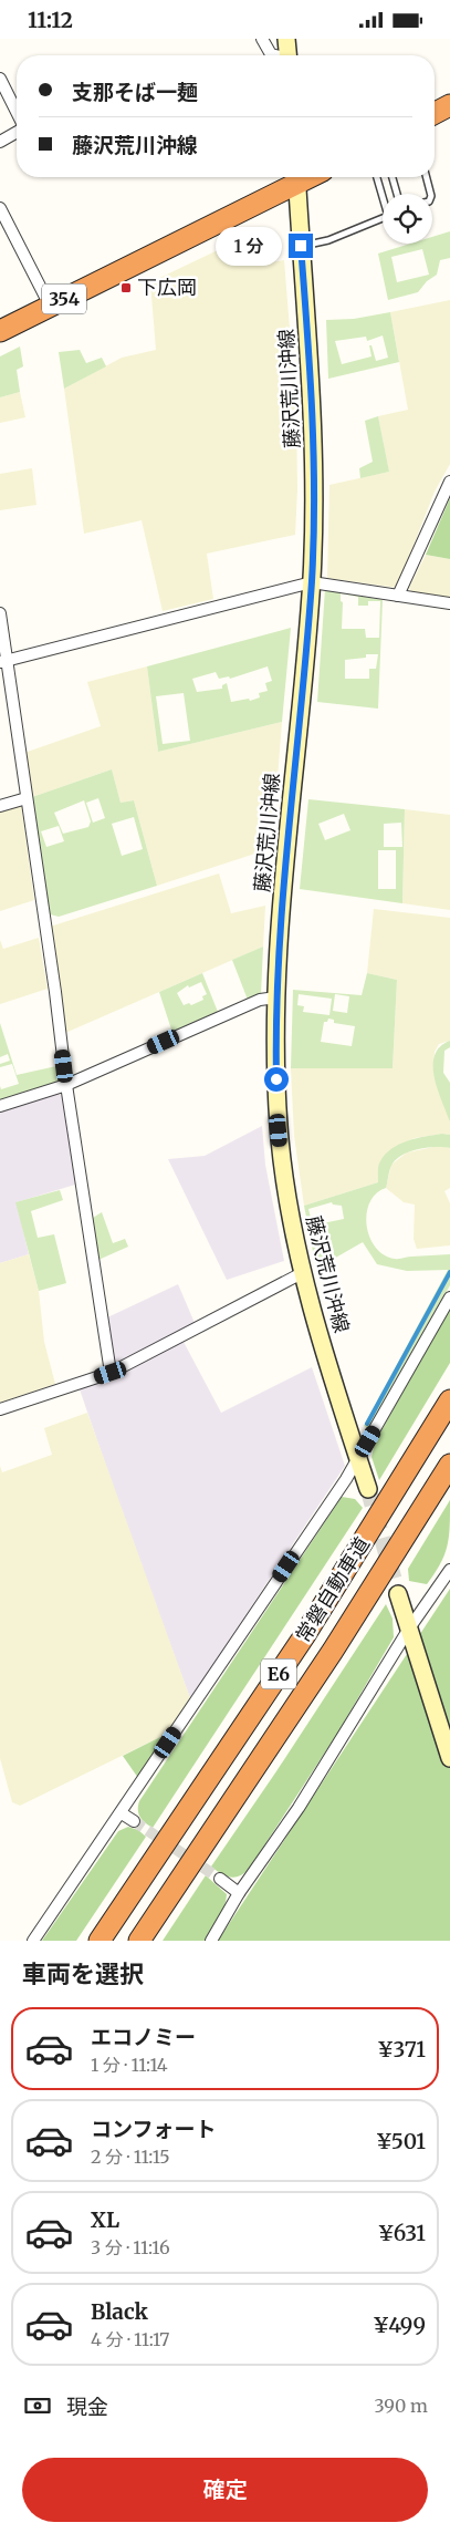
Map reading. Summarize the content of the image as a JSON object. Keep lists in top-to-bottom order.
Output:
{
  "streets": {
    "highway": ["354", "常磐自動車道", "E6"],
    "main road": ["藤沢荒川沖線"]
  },
  "crossings": [
    ["354", "藤沢荒川沖線"]
  ],
  "places": {
    "transit": ["下広岡"]
  },
  "page": {
    "status": "11:12",
    "banner": ["支那そば一麺", "藤沢荒川沖線"],
    "bubble": "1 分",
    "heading": "車両を選択",
    "list": [
      {
        "name": "エコノミー",
        "note": "1 分 · 11:14",
        "value": "¥371"
      },
      {
        "name": "コンフォート",
        "note": "2 分 · 11:15",
        "value": "¥501"
      },
      {
        "name": "XL",
        "note": "3 分 · 11:16",
        "value": "¥631"
      },
      {
        "name": "Black",
        "note": "4 分 · 11:17",
        "value": "¥499"
      }
    ],
    "pay": ["現金", "390 m"],
    "buttons": "確定"
  }
}
